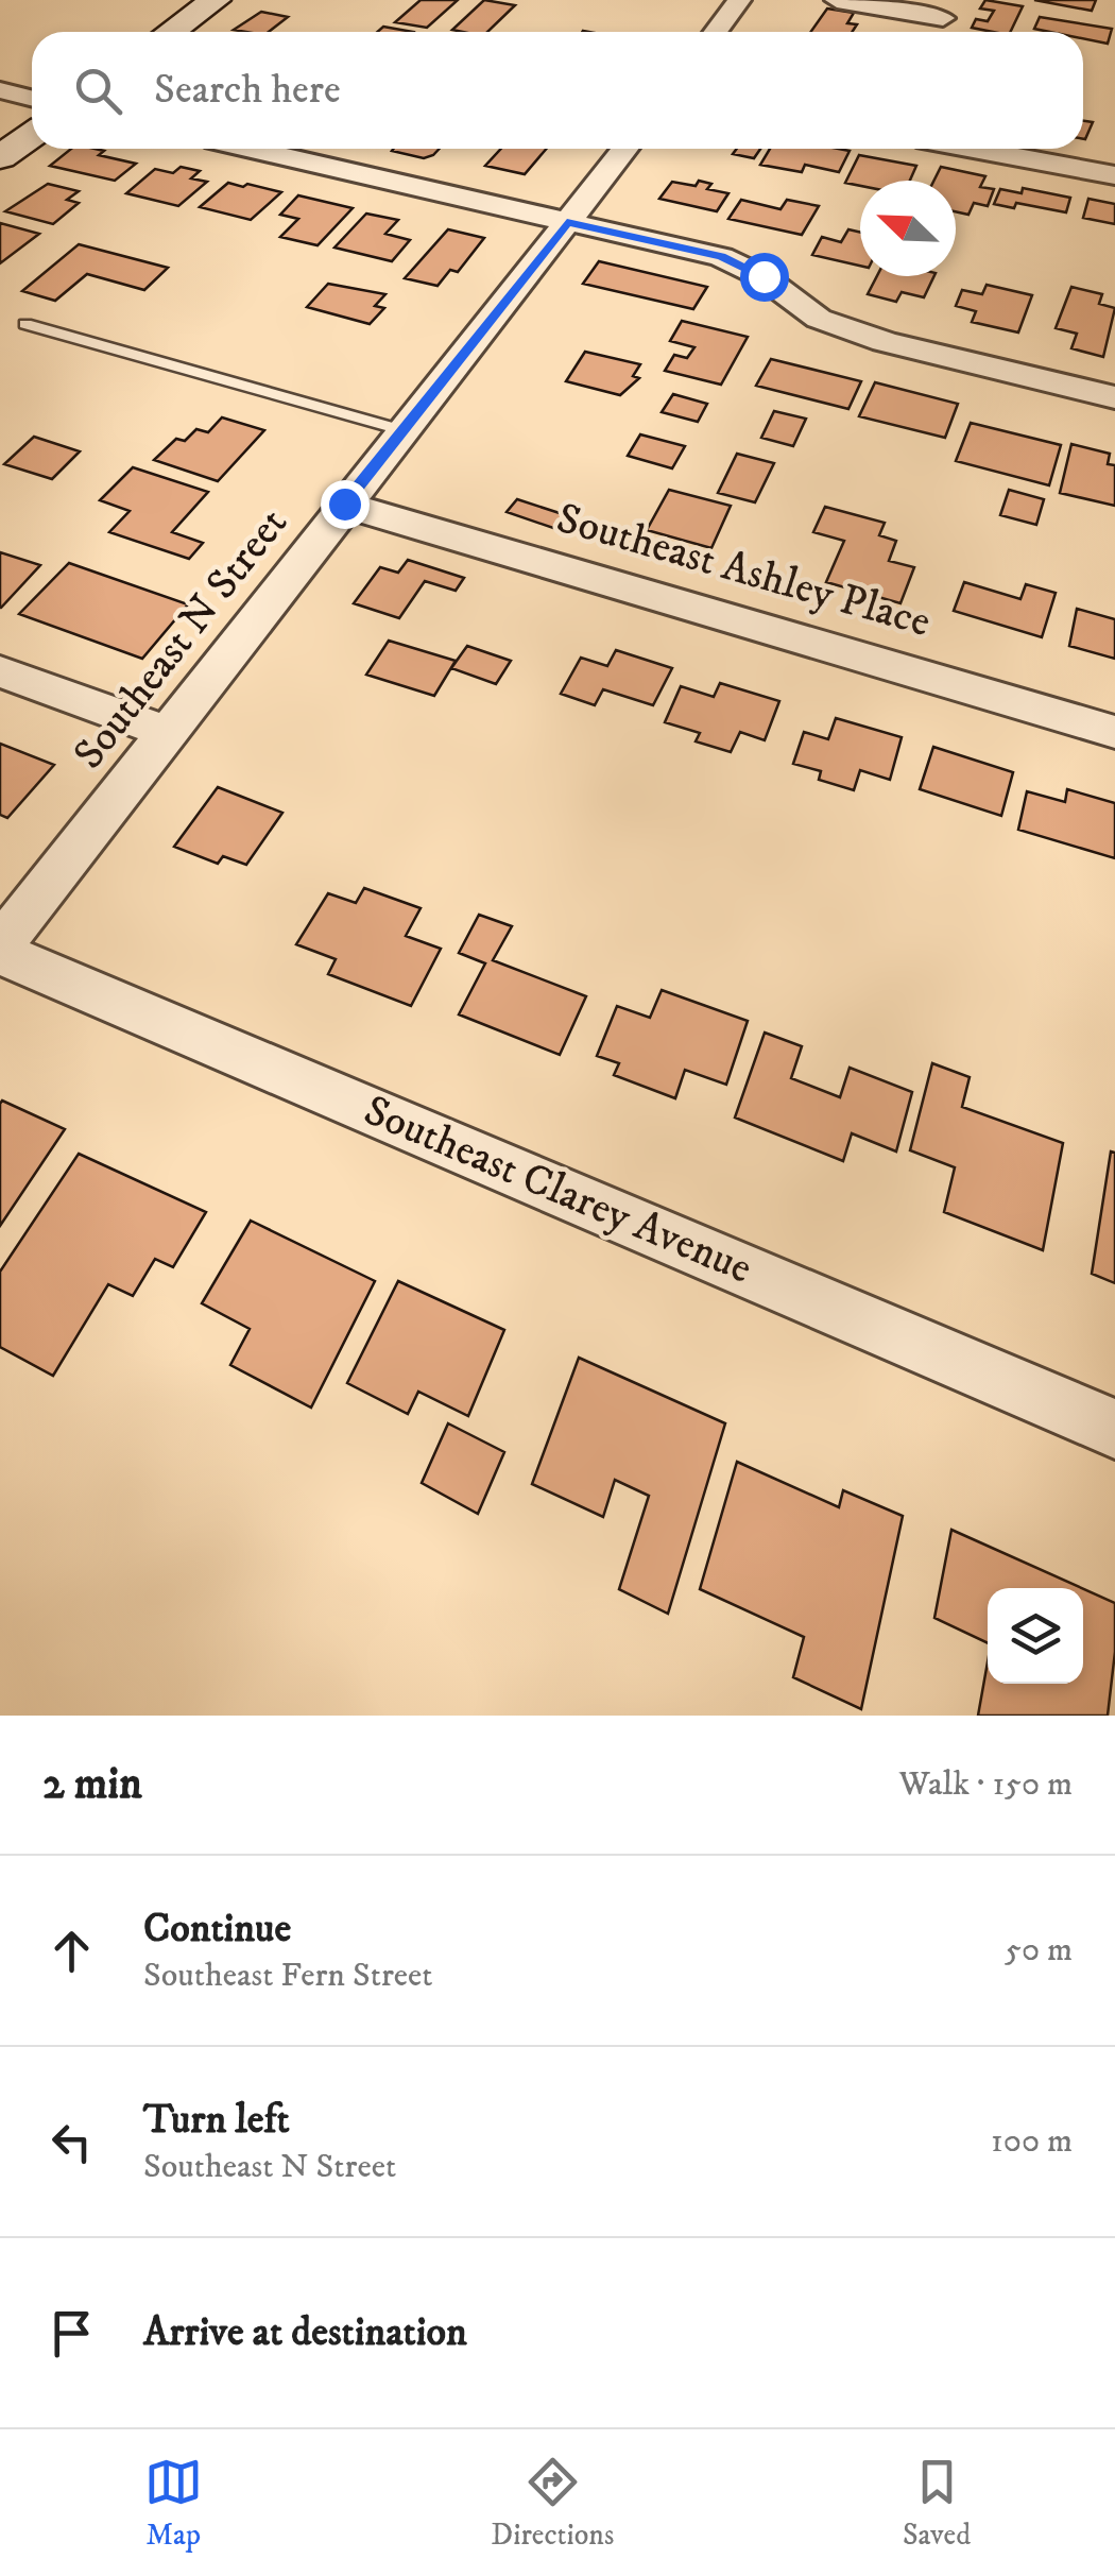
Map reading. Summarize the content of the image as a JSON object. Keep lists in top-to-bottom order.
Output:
{
  "streets": {
    "street": ["Southeast Ashley Place", "Southeast N Street", "Southeast Clarey Avenue"]
  },
  "crossings": [
    ["Southeast Ashley Place", "Southeast N Street"],
    ["Southeast N Street", "Southeast Clarey Avenue"]
  ],
  "north": "top left",
  "page": {
    "search": "Search here",
    "heading": ["2 min", "Walk · 150 m"],
    "list": [
      ["Continue", "Southeast Fern Street", "50 m"],
      ["Turn left", "Southeast N Street", "100 m"],
      "Arrive at destination"
    ],
    "nav": ["Map", "Directions", "Saved"]
  }
}
